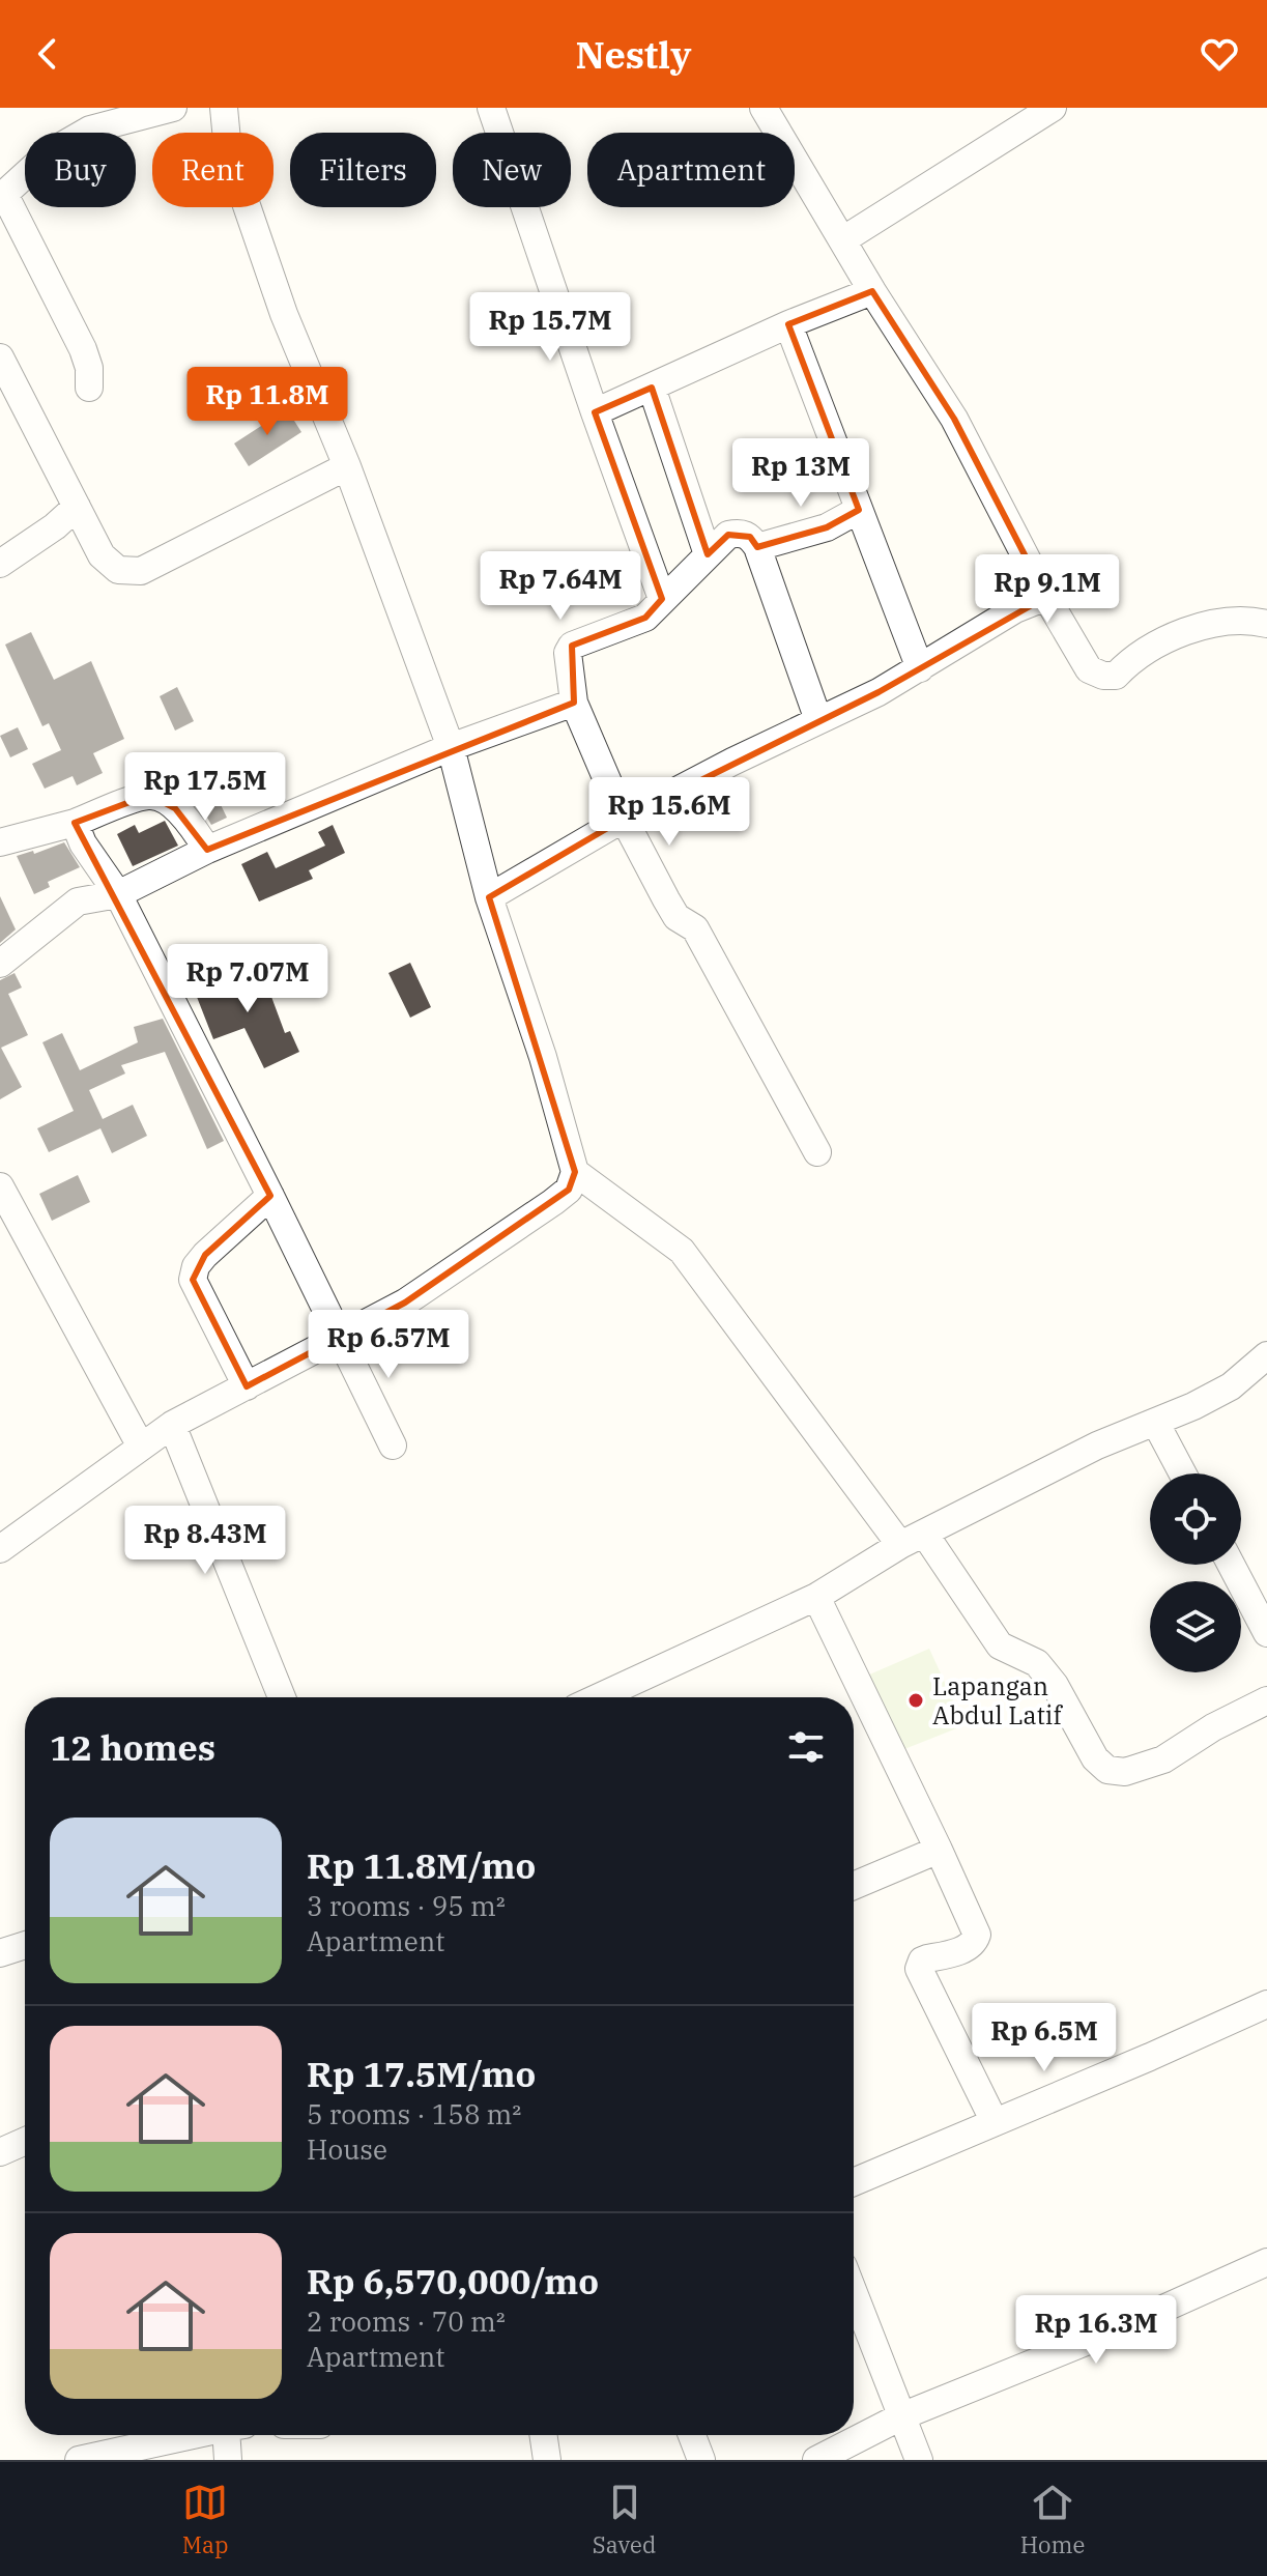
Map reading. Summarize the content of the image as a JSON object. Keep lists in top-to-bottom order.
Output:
{
  "places": ["Lapangan Abdul Latif"],
  "page": {
    "header": "Nestly",
    "chip": [
      "Buy",
      "Rent",
      "Filters",
      "New",
      "Apartment"
    ],
    "price": [
      "Rp 15.7M",
      "Rp 11.8M",
      "Rp 13M",
      "Rp 7.64M",
      "Rp 9.1M",
      "Rp 17.5M",
      "Rp 15.6M",
      "Rp 7.07M",
      "Rp 6.57M",
      "Rp 8.43M",
      "Rp 6.5M",
      "Rp 16.3M"
    ],
    "heading": "12 homes",
    "list": [
      {
        "name": "Rp 11.8M/mo",
        "note": "3 rooms · 95 m² · Apartment"
      },
      {
        "name": "Rp 17.5M/mo",
        "note": "5 rooms · 158 m² · House"
      },
      {
        "name": "Rp 6,570,000/mo",
        "note": "2 rooms · 70 m² · Apartment"
      }
    ],
    "tabs": ["Map", "Saved", "Home"]
  }
}
